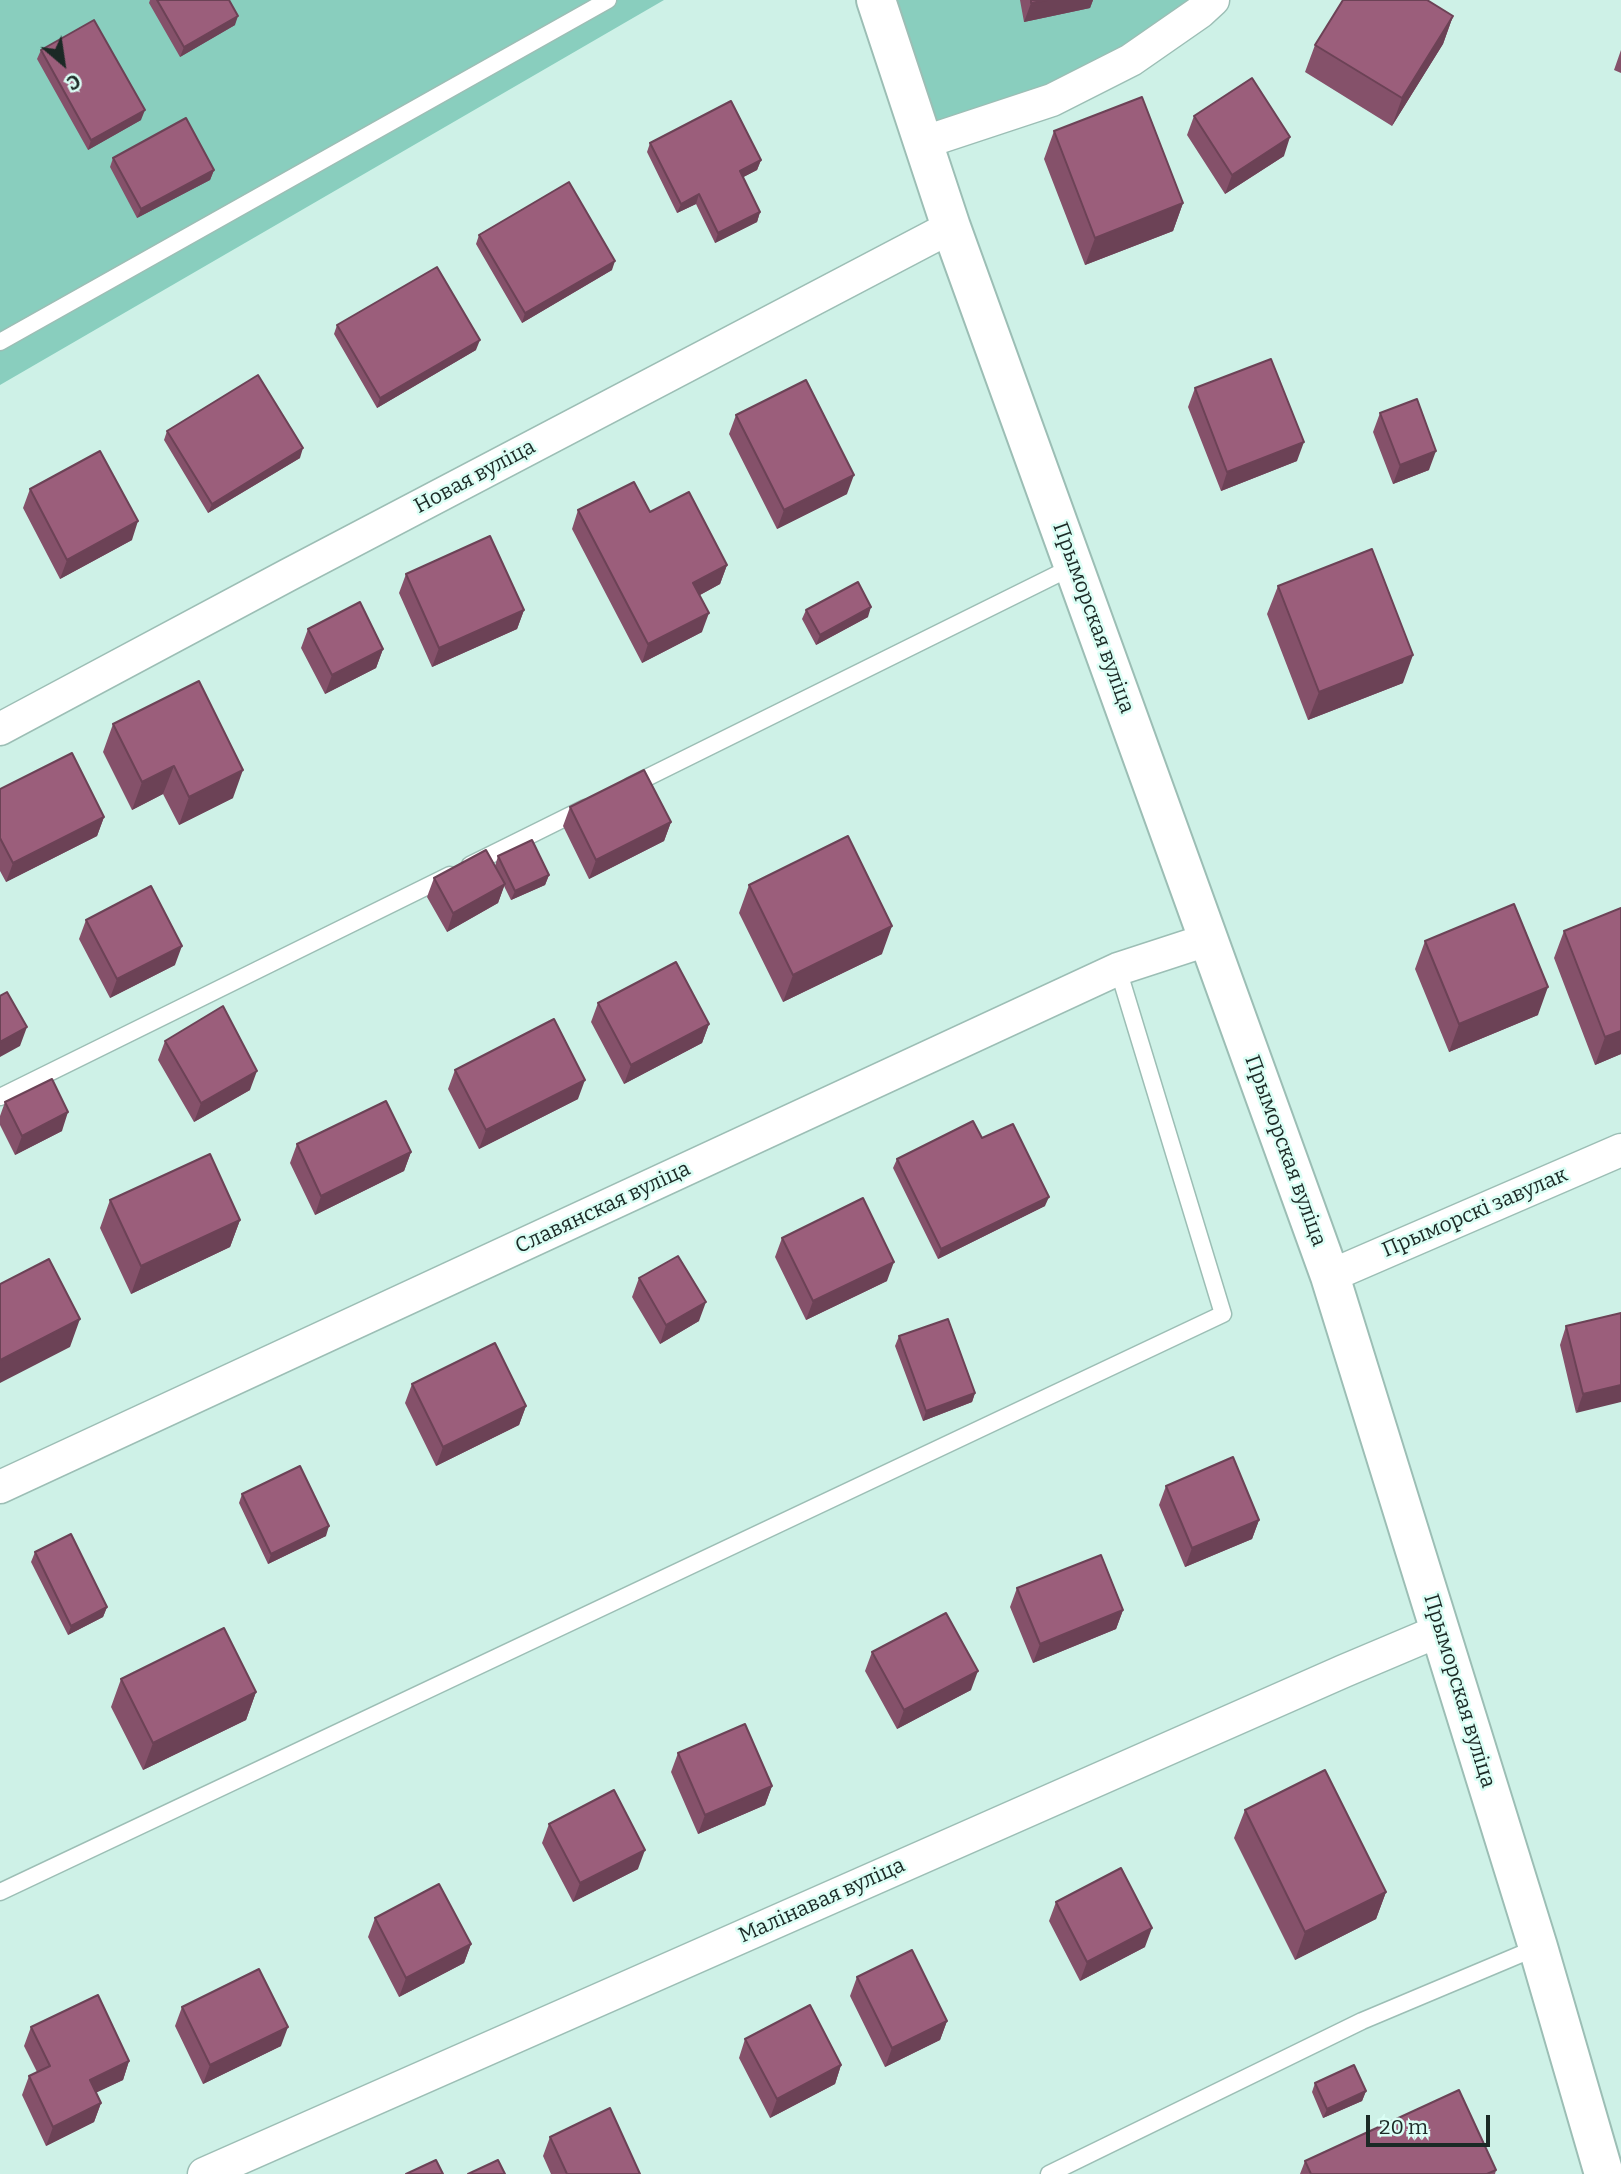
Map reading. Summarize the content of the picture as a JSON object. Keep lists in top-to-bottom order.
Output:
{
  "streets": {
    "main road": ["Прыморская вуліца"],
    "street": [
      "Новая вуліца",
      "Славянская вуліца",
      "Прыморскі завулак",
      "Малінавая вуліца"
    ]
  },
  "crossings": [
    ["Новая вуліца", "Прыморская вуліца"],
    ["Прыморская вуліца", "Славянская вуліца"],
    ["Прыморская вуліца", "Прыморскі завулак"],
    ["Прыморская вуліца", "Малінавая вуліца"]
  ],
  "scale_bar": "20 m",
  "north": "bottom right"
}
